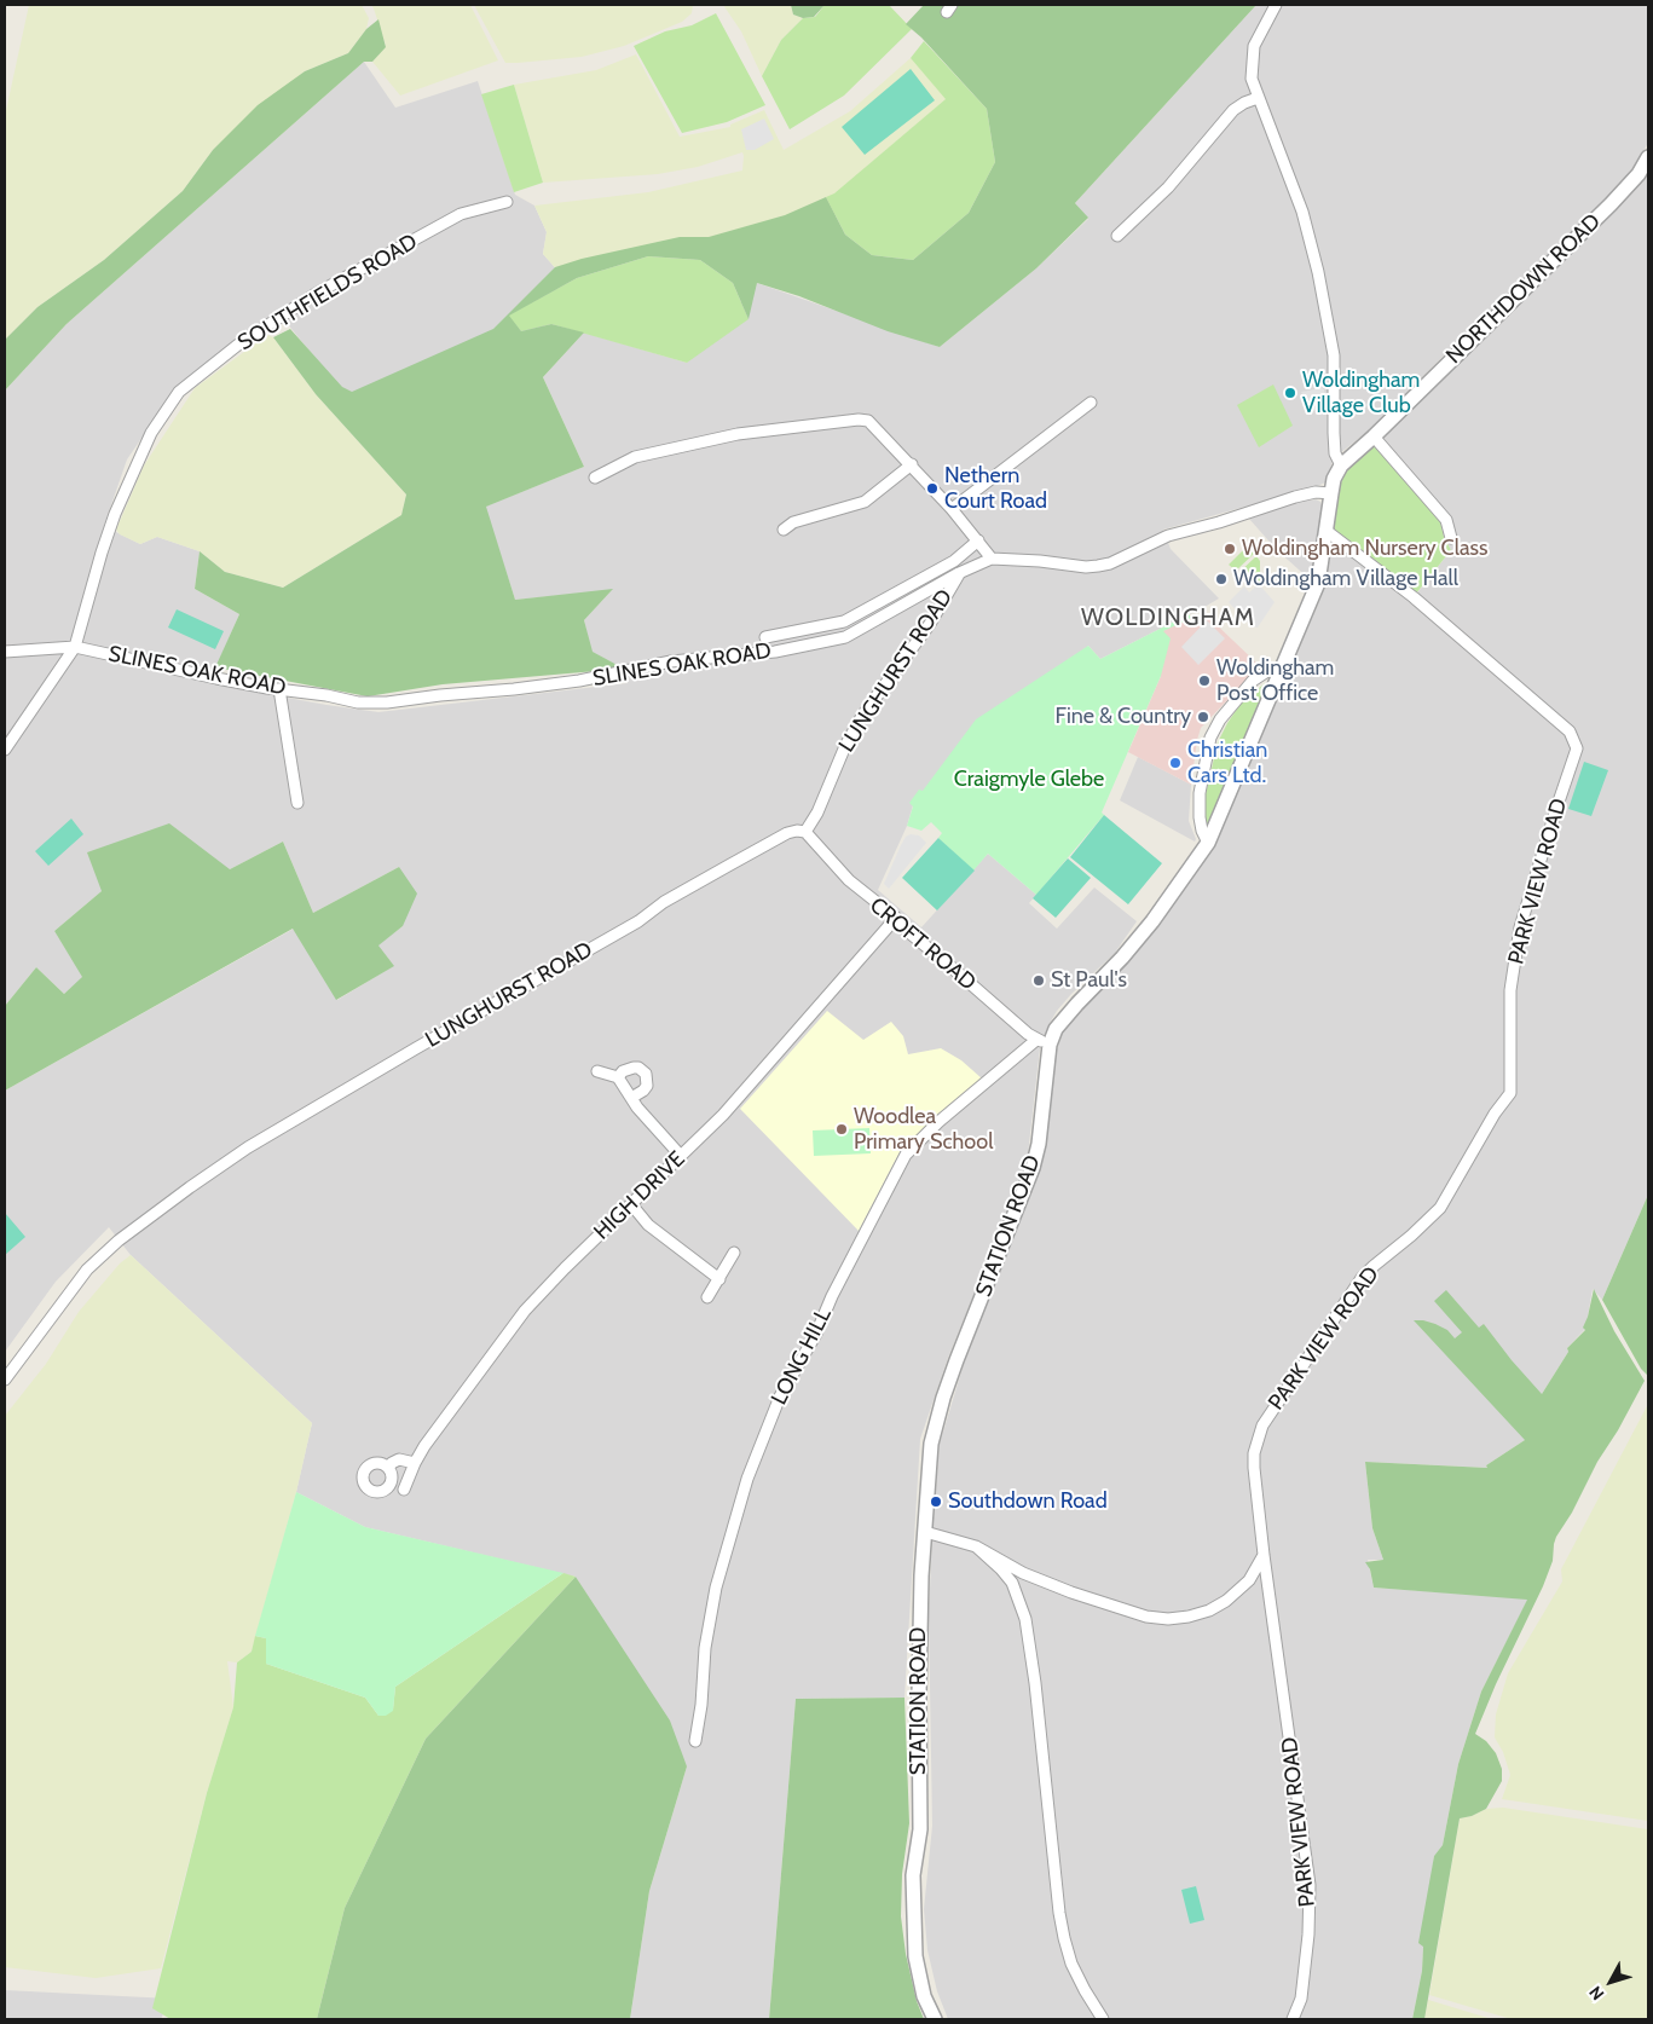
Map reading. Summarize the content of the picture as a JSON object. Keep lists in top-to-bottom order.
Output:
{
  "streets": {
    "street": [
      "NORTHDOWN ROAD",
      "SOUTHFIELDS ROAD",
      "SLINES OAK ROAD",
      "LUNGHURST ROAD",
      "PARK VIEW ROAD",
      "CROFT ROAD",
      "HIGH DRIVE",
      "STATION ROAD",
      "LONG HILL"
    ]
  },
  "crossings": [
    ["NORTHDOWN ROAD", "STATION ROAD"],
    ["SOUTHFIELDS ROAD", "SLINES OAK ROAD"],
    ["SLINES OAK ROAD", "LUNGHURST ROAD"],
    ["SLINES OAK ROAD", "STATION ROAD"],
    ["LUNGHURST ROAD", "CROFT ROAD"],
    ["PARK VIEW ROAD", "STATION ROAD"],
    ["CROFT ROAD", "HIGH DRIVE"],
    ["CROFT ROAD", "STATION ROAD"],
    ["CROFT ROAD", "LONG HILL"],
    ["STATION ROAD", "LONG HILL"]
  ],
  "districts": ["WOLDINGHAM"],
  "parks": ["Craigmyle Glebe"],
  "places": [
    "Woldingham Village Club",
    "Nethern Court Road",
    "Woldingham Nursery Class",
    "Woldingham Village Hall",
    "Woldingham Post Office",
    "Fine & Country",
    "Christian Cars Ltd.",
    "St Paul's",
    "Woodlea Primary School",
    "Southdown Road"
  ],
  "north": "bottom left"
}
